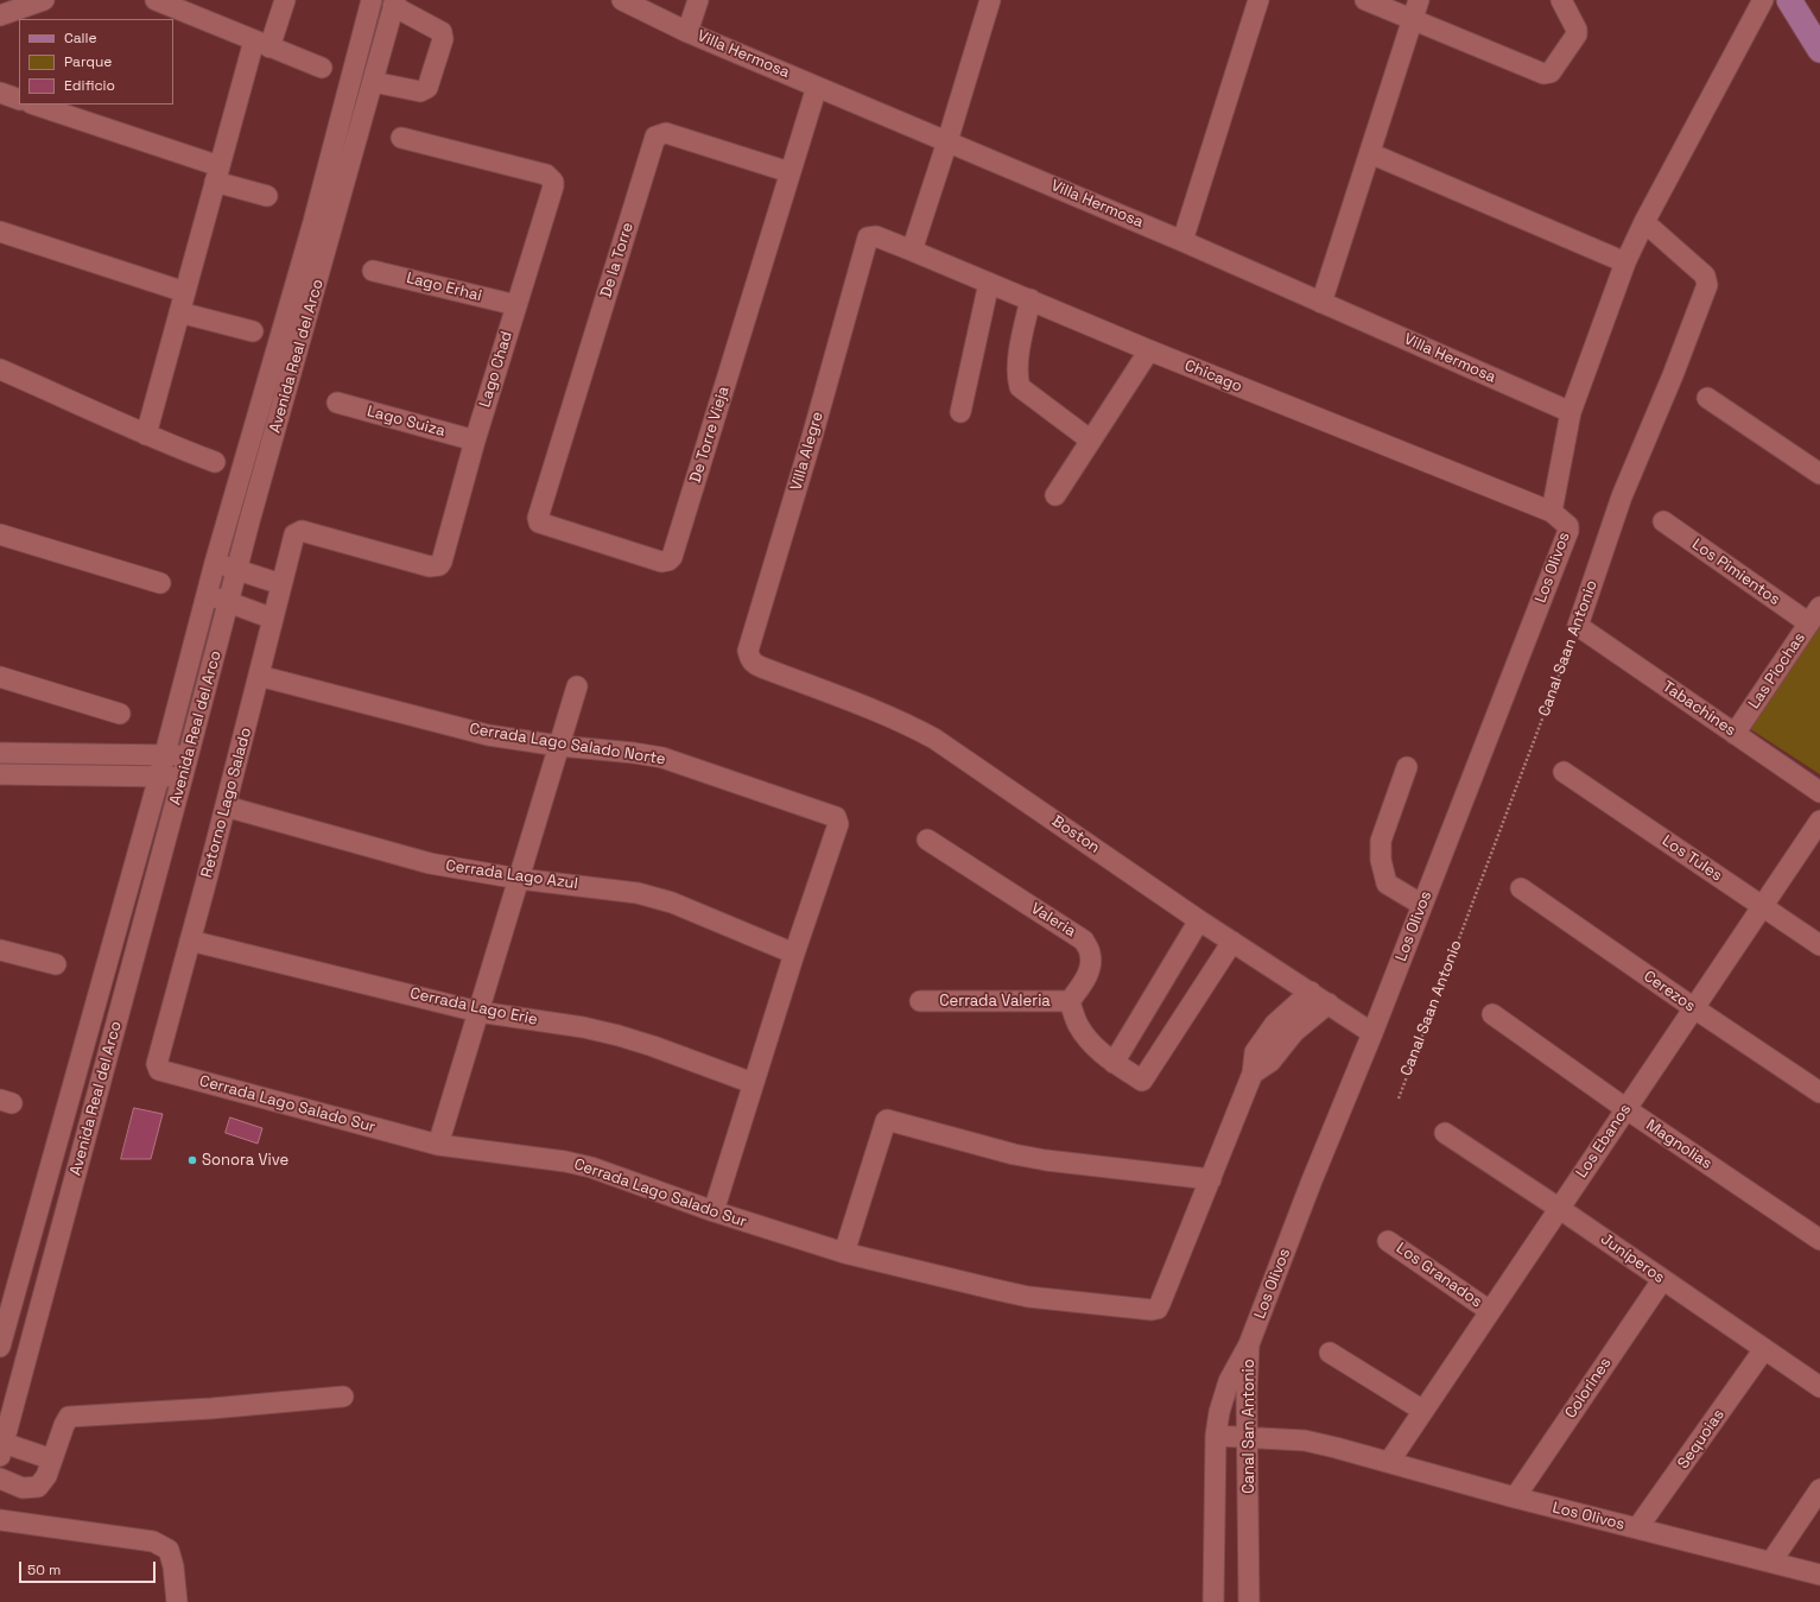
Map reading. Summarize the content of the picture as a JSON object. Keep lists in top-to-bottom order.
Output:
{
  "streets": {
    "street": [
      "Villa Hermosa",
      "De la Torre",
      "Lago Erhai",
      "Avenida Real del Arco",
      "Lago Chad",
      "Chicago",
      "Lago Suiza",
      "De Torre Vieja",
      "Villa Alegre",
      "Los Olivos",
      "Los Pimientos",
      "Canal Saan Antonio",
      "Las Piochas",
      "Tabachines",
      "Cerrada Lago Salado Norte",
      "Retorno Lago Salado",
      "Boston",
      "Los Tules",
      "Cerrada Lago Azul",
      "Valeria",
      "Cerezos",
      "Cerrada Valeria",
      "Cerrada Lago Erie",
      "Cerrada Lago Salado Sur",
      "Los Ebanos",
      "Magnolias",
      "Juníperos",
      "Los Granados",
      "Colorines",
      "Canal San Antonio",
      "Sequoias"
    ]
  },
  "crossings": [
    ["De la Torre", "De Torre Vieja"],
    ["Lago Erhai", "Lago Chad"],
    ["Lago Chad", "Lago Suiza"],
    ["Lago Chad", "Retorno Lago Salado"],
    ["Chicago", "Villa Alegre"],
    ["Chicago", "Los Olivos"],
    ["Villa Alegre", "Boston"],
    ["Los Olivos", "Boston"],
    ["Los Olivos", "Los Ebanos"],
    ["Los Olivos", "Colorines"],
    ["Los Olivos", "Canal San Antonio"],
    ["Los Olivos", "Sequoias"],
    ["Los Pimientos", "Las Piochas"],
    ["Canal Saan Antonio", "Tabachines"],
    ["Las Piochas", "Tabachines"],
    ["Cerrada Lago Salado Norte", "Retorno Lago Salado"],
    ["Cerrada Lago Salado Norte", "Cerrada Lago Azul"],
    ["Retorno Lago Salado", "Cerrada Lago Azul"],
    ["Retorno Lago Salado", "Cerrada Lago Erie"],
    ["Retorno Lago Salado", "Cerrada Lago Salado Sur"],
    ["Los Tules", "Los Ebanos"],
    ["Valeria", "Cerrada Valeria"],
    ["Cerezos", "Los Ebanos"],
    ["Los Ebanos", "Magnolias"],
    ["Los Ebanos", "Juníperos"],
    ["Los Ebanos", "Los Granados"],
    ["Juníperos", "Colorines"],
    ["Juníperos", "Sequoias"]
  ],
  "places": ["Sonora Vive"],
  "legend": ["Calle", "Parque", "Edificio"],
  "scale_bar": "50 m"
}
